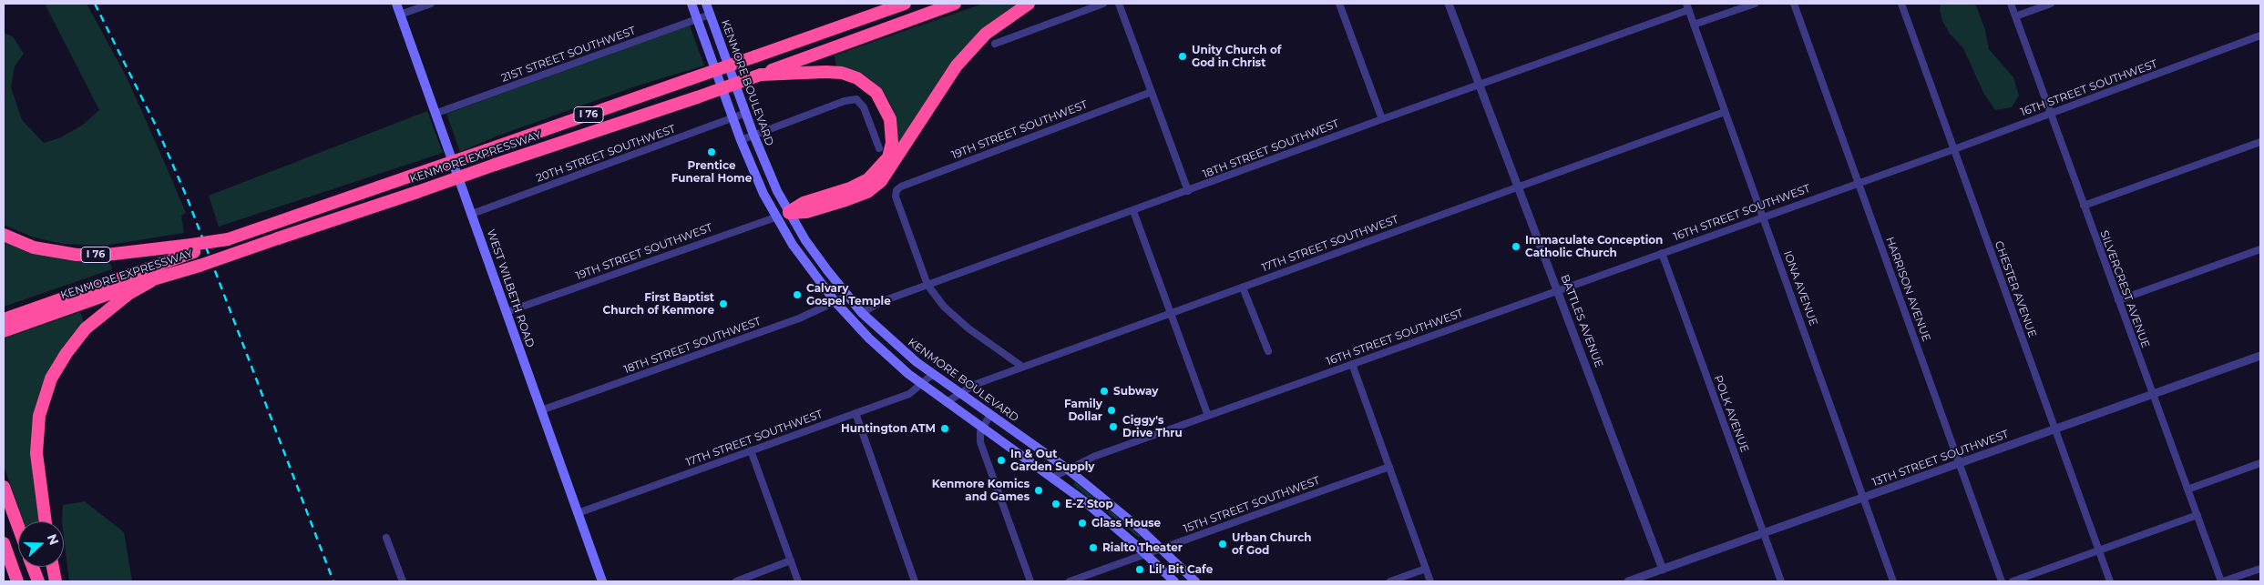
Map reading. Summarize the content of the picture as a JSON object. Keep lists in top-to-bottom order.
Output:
{
  "streets": {
    "highway": ["I 76", "KENMORE EXPRESSWAY"],
    "main road": ["KENMORE BOULEVARD", "19TH STREET SOUTHWEST", "WEST WILBETH ROAD"],
    "street": [
      "21ST STREET SOUTHWEST",
      "16TH STREET SOUTHWEST",
      "18TH STREET SOUTHWEST",
      "20TH STREET SOUTHWEST",
      "17TH STREET SOUTHWEST",
      "IONA AVENUE",
      "HARRISON AVENUE",
      "CHESTER AVENUE",
      "SILVERCREST AVENUE",
      "BATTLES AVENUE",
      "POLK AVENUE",
      "13TH STREET SOUTHWEST",
      "15TH STREET SOUTHWEST"
    ]
  },
  "crossings": [
    ["21ST STREET SOUTHWEST", "KENMORE BOULEVARD"],
    ["21ST STREET SOUTHWEST", "WEST WILBETH ROAD"],
    ["KENMORE BOULEVARD", "16TH STREET SOUTHWEST"],
    ["KENMORE BOULEVARD", "19TH STREET SOUTHWEST"],
    ["KENMORE BOULEVARD", "18TH STREET SOUTHWEST"],
    ["KENMORE BOULEVARD", "20TH STREET SOUTHWEST"],
    ["KENMORE BOULEVARD", "17TH STREET SOUTHWEST"],
    ["KENMORE BOULEVARD", "15TH STREET SOUTHWEST"],
    ["16TH STREET SOUTHWEST", "IONA AVENUE"],
    ["16TH STREET SOUTHWEST", "HARRISON AVENUE"],
    ["16TH STREET SOUTHWEST", "CHESTER AVENUE"],
    ["16TH STREET SOUTHWEST", "SILVERCREST AVENUE"],
    ["16TH STREET SOUTHWEST", "BATTLES AVENUE"],
    ["16TH STREET SOUTHWEST", "POLK AVENUE"],
    ["19TH STREET SOUTHWEST", "18TH STREET SOUTHWEST"],
    ["19TH STREET SOUTHWEST", "WEST WILBETH ROAD"],
    ["18TH STREET SOUTHWEST", "WEST WILBETH ROAD"],
    ["18TH STREET SOUTHWEST", "IONA AVENUE"],
    ["18TH STREET SOUTHWEST", "BATTLES AVENUE"],
    ["20TH STREET SOUTHWEST", "WEST WILBETH ROAD"],
    ["17TH STREET SOUTHWEST", "WEST WILBETH ROAD"],
    ["17TH STREET SOUTHWEST", "IONA AVENUE"],
    ["17TH STREET SOUTHWEST", "BATTLES AVENUE"],
    ["IONA AVENUE", "13TH STREET SOUTHWEST"],
    ["HARRISON AVENUE", "13TH STREET SOUTHWEST"],
    ["CHESTER AVENUE", "13TH STREET SOUTHWEST"],
    ["SILVERCREST AVENUE", "13TH STREET SOUTHWEST"],
    ["BATTLES AVENUE", "13TH STREET SOUTHWEST"],
    ["POLK AVENUE", "13TH STREET SOUTHWEST"]
  ],
  "places": [
    "Unity Church of God in Christ",
    "Prentice Funeral Home",
    "Immaculate Conception Catholic Church",
    "Calvary Gospel Temple",
    "First Baptist Church of Kenmore",
    "Subway",
    "Family Dollar",
    "Ciggy's Drive Thru",
    "Huntington ATM",
    "In & Out Garden Supply",
    "Kenmore Komics and Games",
    "E-Z Stop",
    "Glass House",
    "Urban Church of God",
    "Rialto Theater",
    "Lil' Bit Cafe"
  ],
  "north": "right"
}
